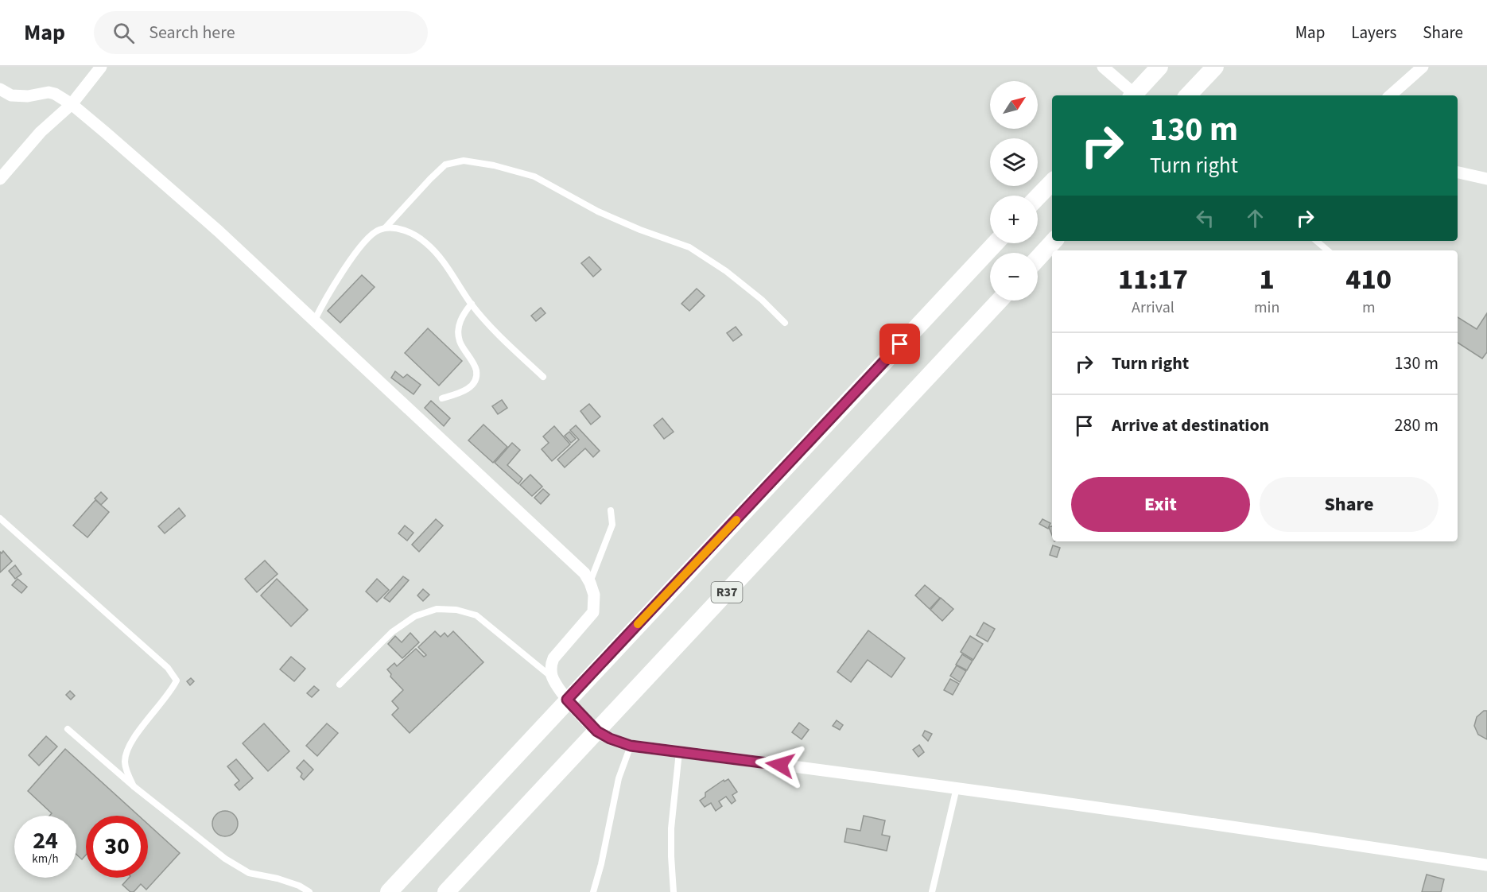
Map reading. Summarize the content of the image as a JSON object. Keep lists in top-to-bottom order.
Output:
{
  "streets": {
    "main road": ["R37"]
  },
  "north": "top right",
  "page": {
    "header": "Map",
    "search": "Search here",
    "nav": ["Map", "Layers", "Share"],
    "map_buttons": ["+", "−"],
    "turn": ["130 m", "Turn right"],
    "eta": [
      "11:17",
      "Arrival",
      "1",
      "min",
      "410",
      "m"
    ],
    "list": [
      {
        "name": "Turn right",
        "value": "130 m"
      },
      {
        "name": "Arrive at destination",
        "value": "280 m"
      }
    ],
    "buttons": ["Exit", "Share"],
    "speed": "24 km/h",
    "limit": "30"
  }
}
